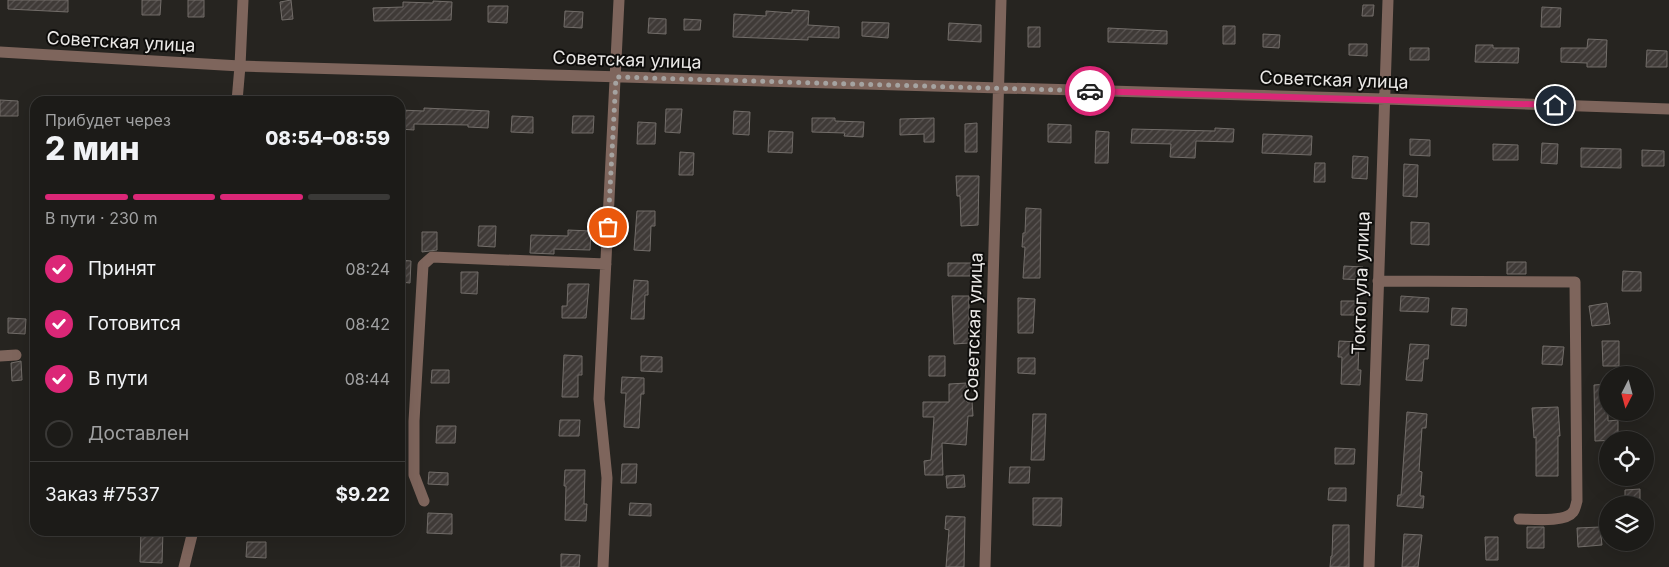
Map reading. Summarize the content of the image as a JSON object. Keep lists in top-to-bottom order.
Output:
{
  "streets": {
    "street": ["Советская улица", "Токтогула улица"]
  },
  "crossings": [
    ["Советская улица", "Токтогула улица"]
  ],
  "north": "bottom",
  "page": {
    "heading": ["2 мин", "Прибудет через", "08:54–08:59"],
    "panel": ["Заказ #7537", "$9.22"],
    "bar": "В пути · 230 m",
    "list": [
      ["Принят", "08:24"],
      ["Готовится", "08:42"],
      ["В пути", "08:44"],
      "Доставлен"
    ]
  }
}
